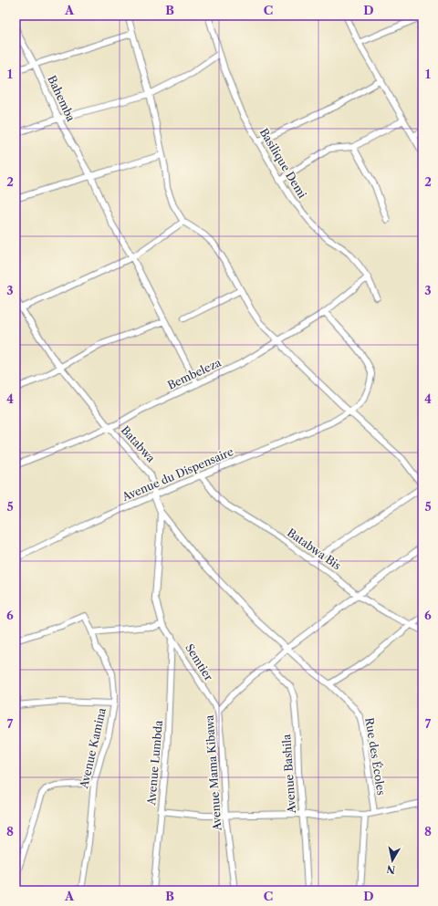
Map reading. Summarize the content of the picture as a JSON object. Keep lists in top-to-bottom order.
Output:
{
  "streets": {
    "street": [
      "Bahemba",
      "Basilique Demi",
      "Bembeleza",
      "Batabwa",
      "Avenue du Dispensaire",
      "Batabwa Bis",
      "Semtier",
      "Avenue Kamina",
      "Rue des Écoles",
      "Avenue Lumbda",
      "Avenue Mama Kibawa",
      "Avenue Bashila"
    ]
  },
  "crossings": [
    ["Bahemba", "Bembeleza"],
    ["Basilique Demi", "Bembeleza"],
    ["Bembeleza", "Batabwa"],
    ["Bembeleza", "Avenue du Dispensaire"],
    ["Batabwa", "Avenue du Dispensaire"],
    ["Batabwa", "Semtier"],
    ["Batabwa", "Rue des Écoles"],
    ["Batabwa", "Avenue Mama Kibawa"],
    ["Avenue du Dispensaire", "Batabwa Bis"],
    ["Batabwa Bis", "Avenue Mama Kibawa"],
    ["Semtier", "Avenue Lumbda"],
    ["Semtier", "Avenue Mama Kibawa"],
    ["Rue des Écoles", "Avenue Mama Kibawa"],
    ["Avenue Mama Kibawa", "Avenue Bashila"]
  ],
  "north": "bottom",
  "grid": {
    "columns": [
      "A",
      "B",
      "C",
      "D"
    ],
    "rows": [
      "1",
      "2",
      "3",
      "4",
      "5",
      "6",
      "7",
      "8"
    ]
  }
}
